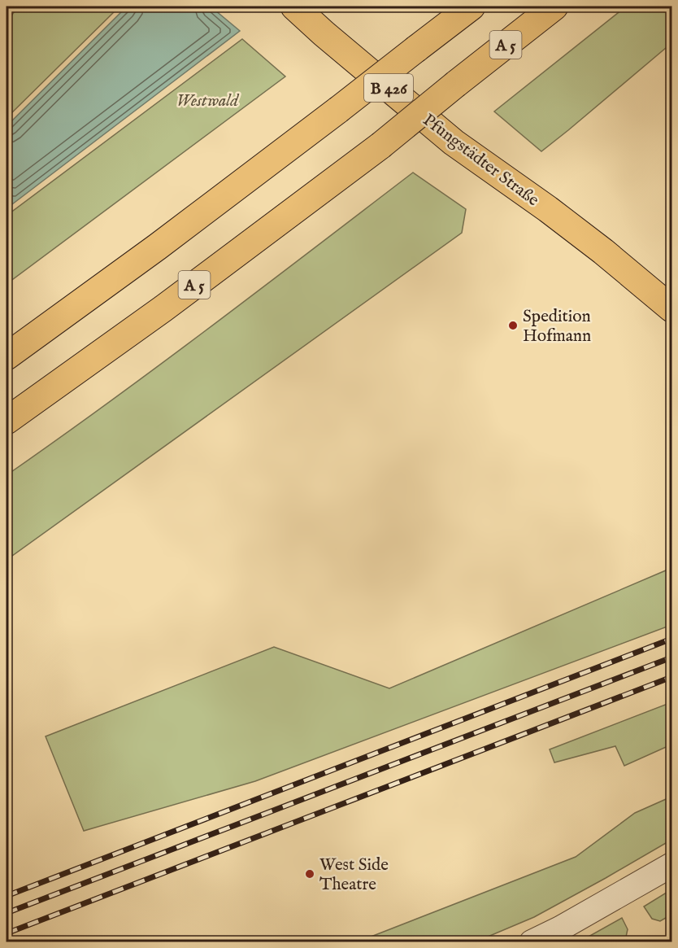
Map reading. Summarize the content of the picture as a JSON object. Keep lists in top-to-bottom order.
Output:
{
  "streets": {
    "main road": ["A 5", "B 426", "Pfungstädter Straße"]
  },
  "parks": ["Westwald"],
  "places": ["Spedition Hofmann", "West Side Theatre"]
}
